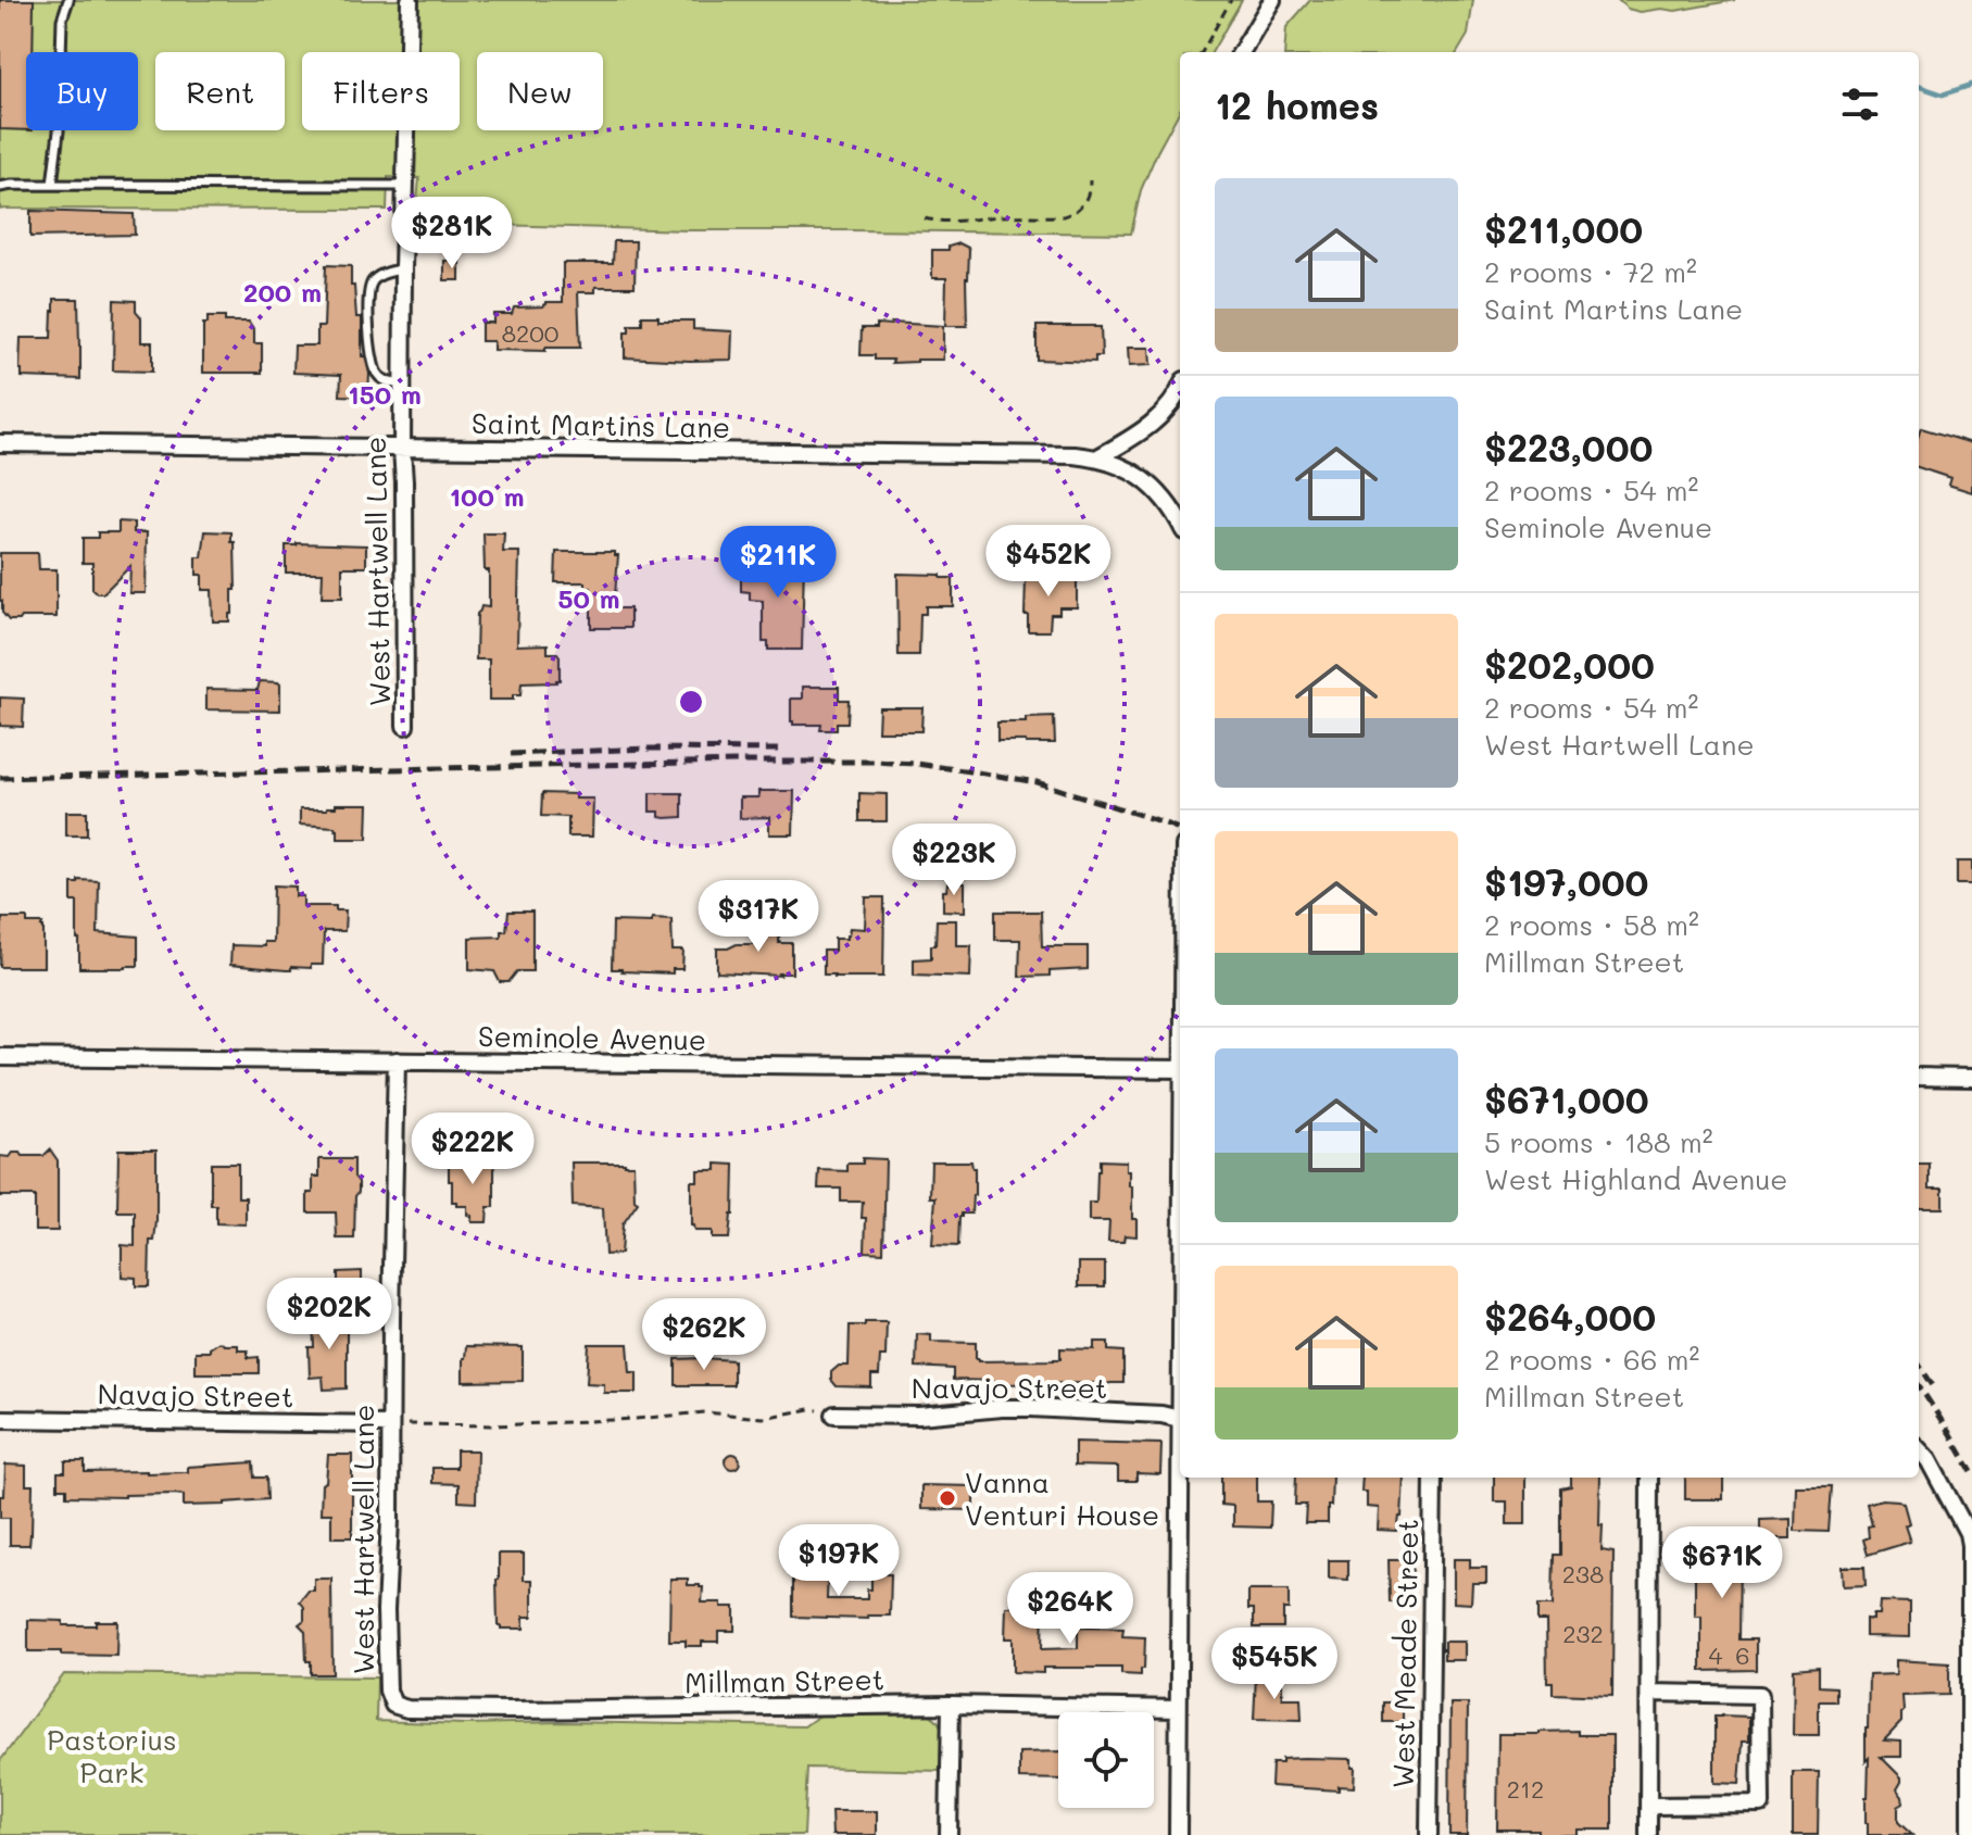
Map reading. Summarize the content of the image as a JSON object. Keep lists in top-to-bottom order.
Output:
{
  "streets": {
    "street": [
      "Saint Martins Lane",
      "West Hartwell Lane",
      "Seminole Avenue",
      "Navajo Street",
      "West Meade Street",
      "Millman Street"
    ]
  },
  "crossings": [
    ["Saint Martins Lane", "West Hartwell Lane"],
    ["West Hartwell Lane", "Seminole Avenue"],
    ["West Hartwell Lane", "Navajo Street"],
    ["West Hartwell Lane", "Millman Street"]
  ],
  "parks": ["Pastorius Park"],
  "places": ["Vanna Venturi House"],
  "house_numbers": [
    "8200",
    "238",
    "232",
    "4",
    "6",
    "212"
  ],
  "page": {
    "chip": [
      "Buy",
      "Rent",
      "Filters",
      "New"
    ],
    "heading": "12 homes",
    "list": [
      {
        "name": "$211,000",
        "note": "2 rooms · 72 m² · Saint Martins Lane"
      },
      {
        "name": "$223,000",
        "note": "2 rooms · 54 m² · Seminole Avenue"
      },
      {
        "name": "$202,000",
        "note": "2 rooms · 54 m² · West Hartwell Lane"
      },
      {
        "name": "$197,000",
        "note": "2 rooms · 58 m² · Millman Street"
      },
      {
        "name": "$671,000",
        "note": "5 rooms · 188 m² · West Highland Avenue"
      },
      {
        "name": "$264,000",
        "note": "2 rooms · 66 m² · Millman Street"
      }
    ],
    "price": [
      "$281K",
      "$452K",
      "$211K",
      "$223K",
      "$317K",
      "$222K",
      "$202K",
      "$262K",
      "$197K",
      "$671K",
      "$264K",
      "$545K"
    ]
  },
  "rings": [
    "200 m",
    "150 m",
    "100 m",
    "50 m"
  ]
}
